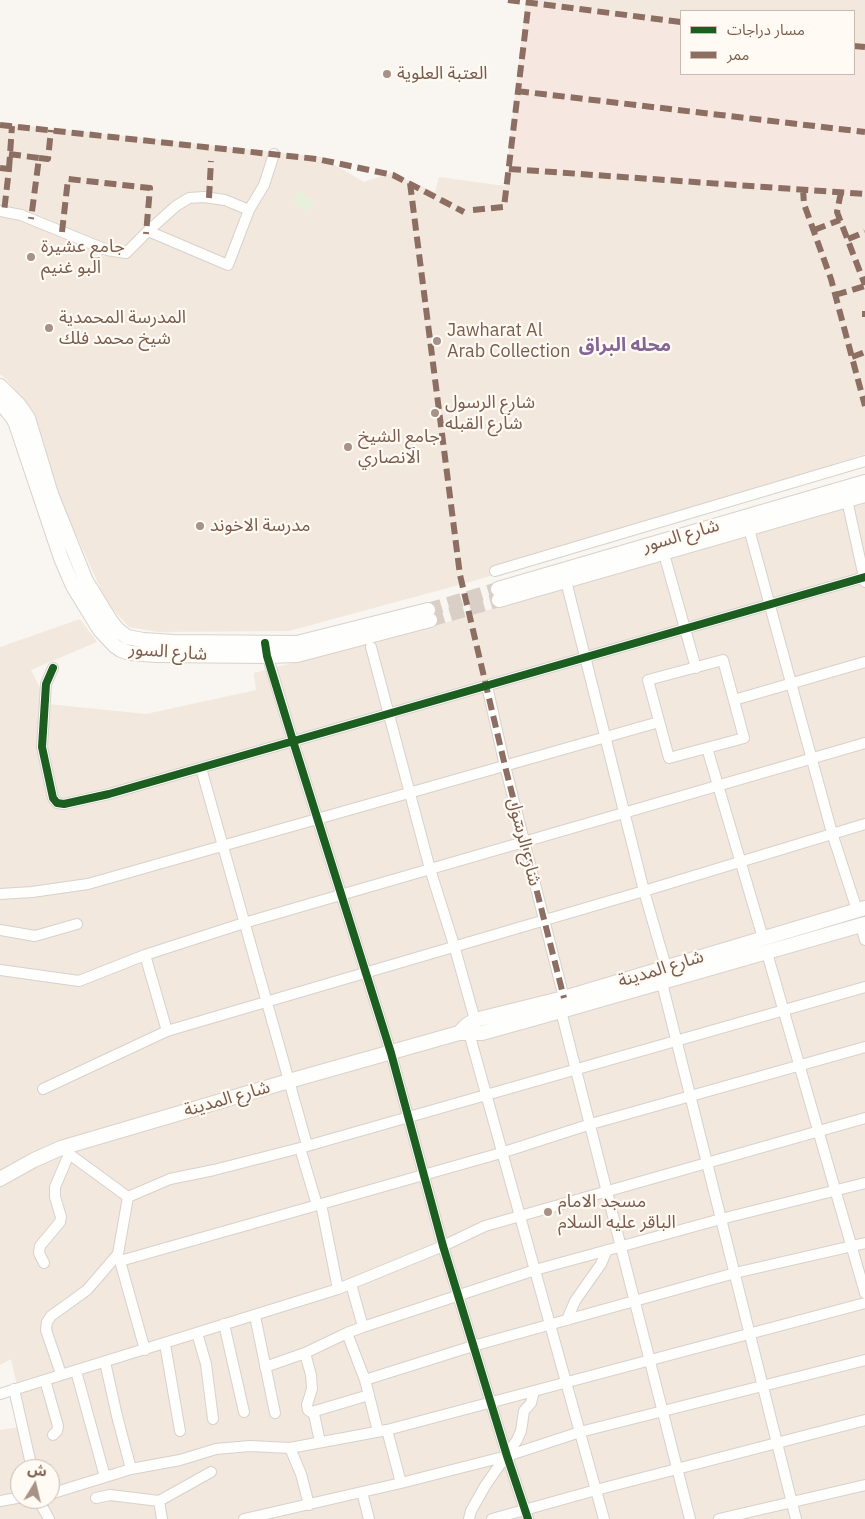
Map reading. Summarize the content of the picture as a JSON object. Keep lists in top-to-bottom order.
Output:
{
  "streets": {
    "main road": ["شارع السور", "شارع المدينة"],
    "street": ["شارع الرسول"]
  },
  "crossings": [
    ["شارع الرسول", "شارع المدينة"]
  ],
  "districts": ["محله البراق"],
  "places": [
    "العتبة العلوية",
    "جامع عشيرة البو غنيم",
    "المدرسة المحمدية شيخ محمد فلك",
    "Jawharat Al Arab Collection",
    "شارع الرسول شارع القبله",
    "جامع الشيخ الانصاري",
    "مدرسة الاخوند",
    "مسجد الامام الباقر عليه السلام"
  ],
  "legend": ["مسار دراجات", "ممر"],
  "north": "top"
}
